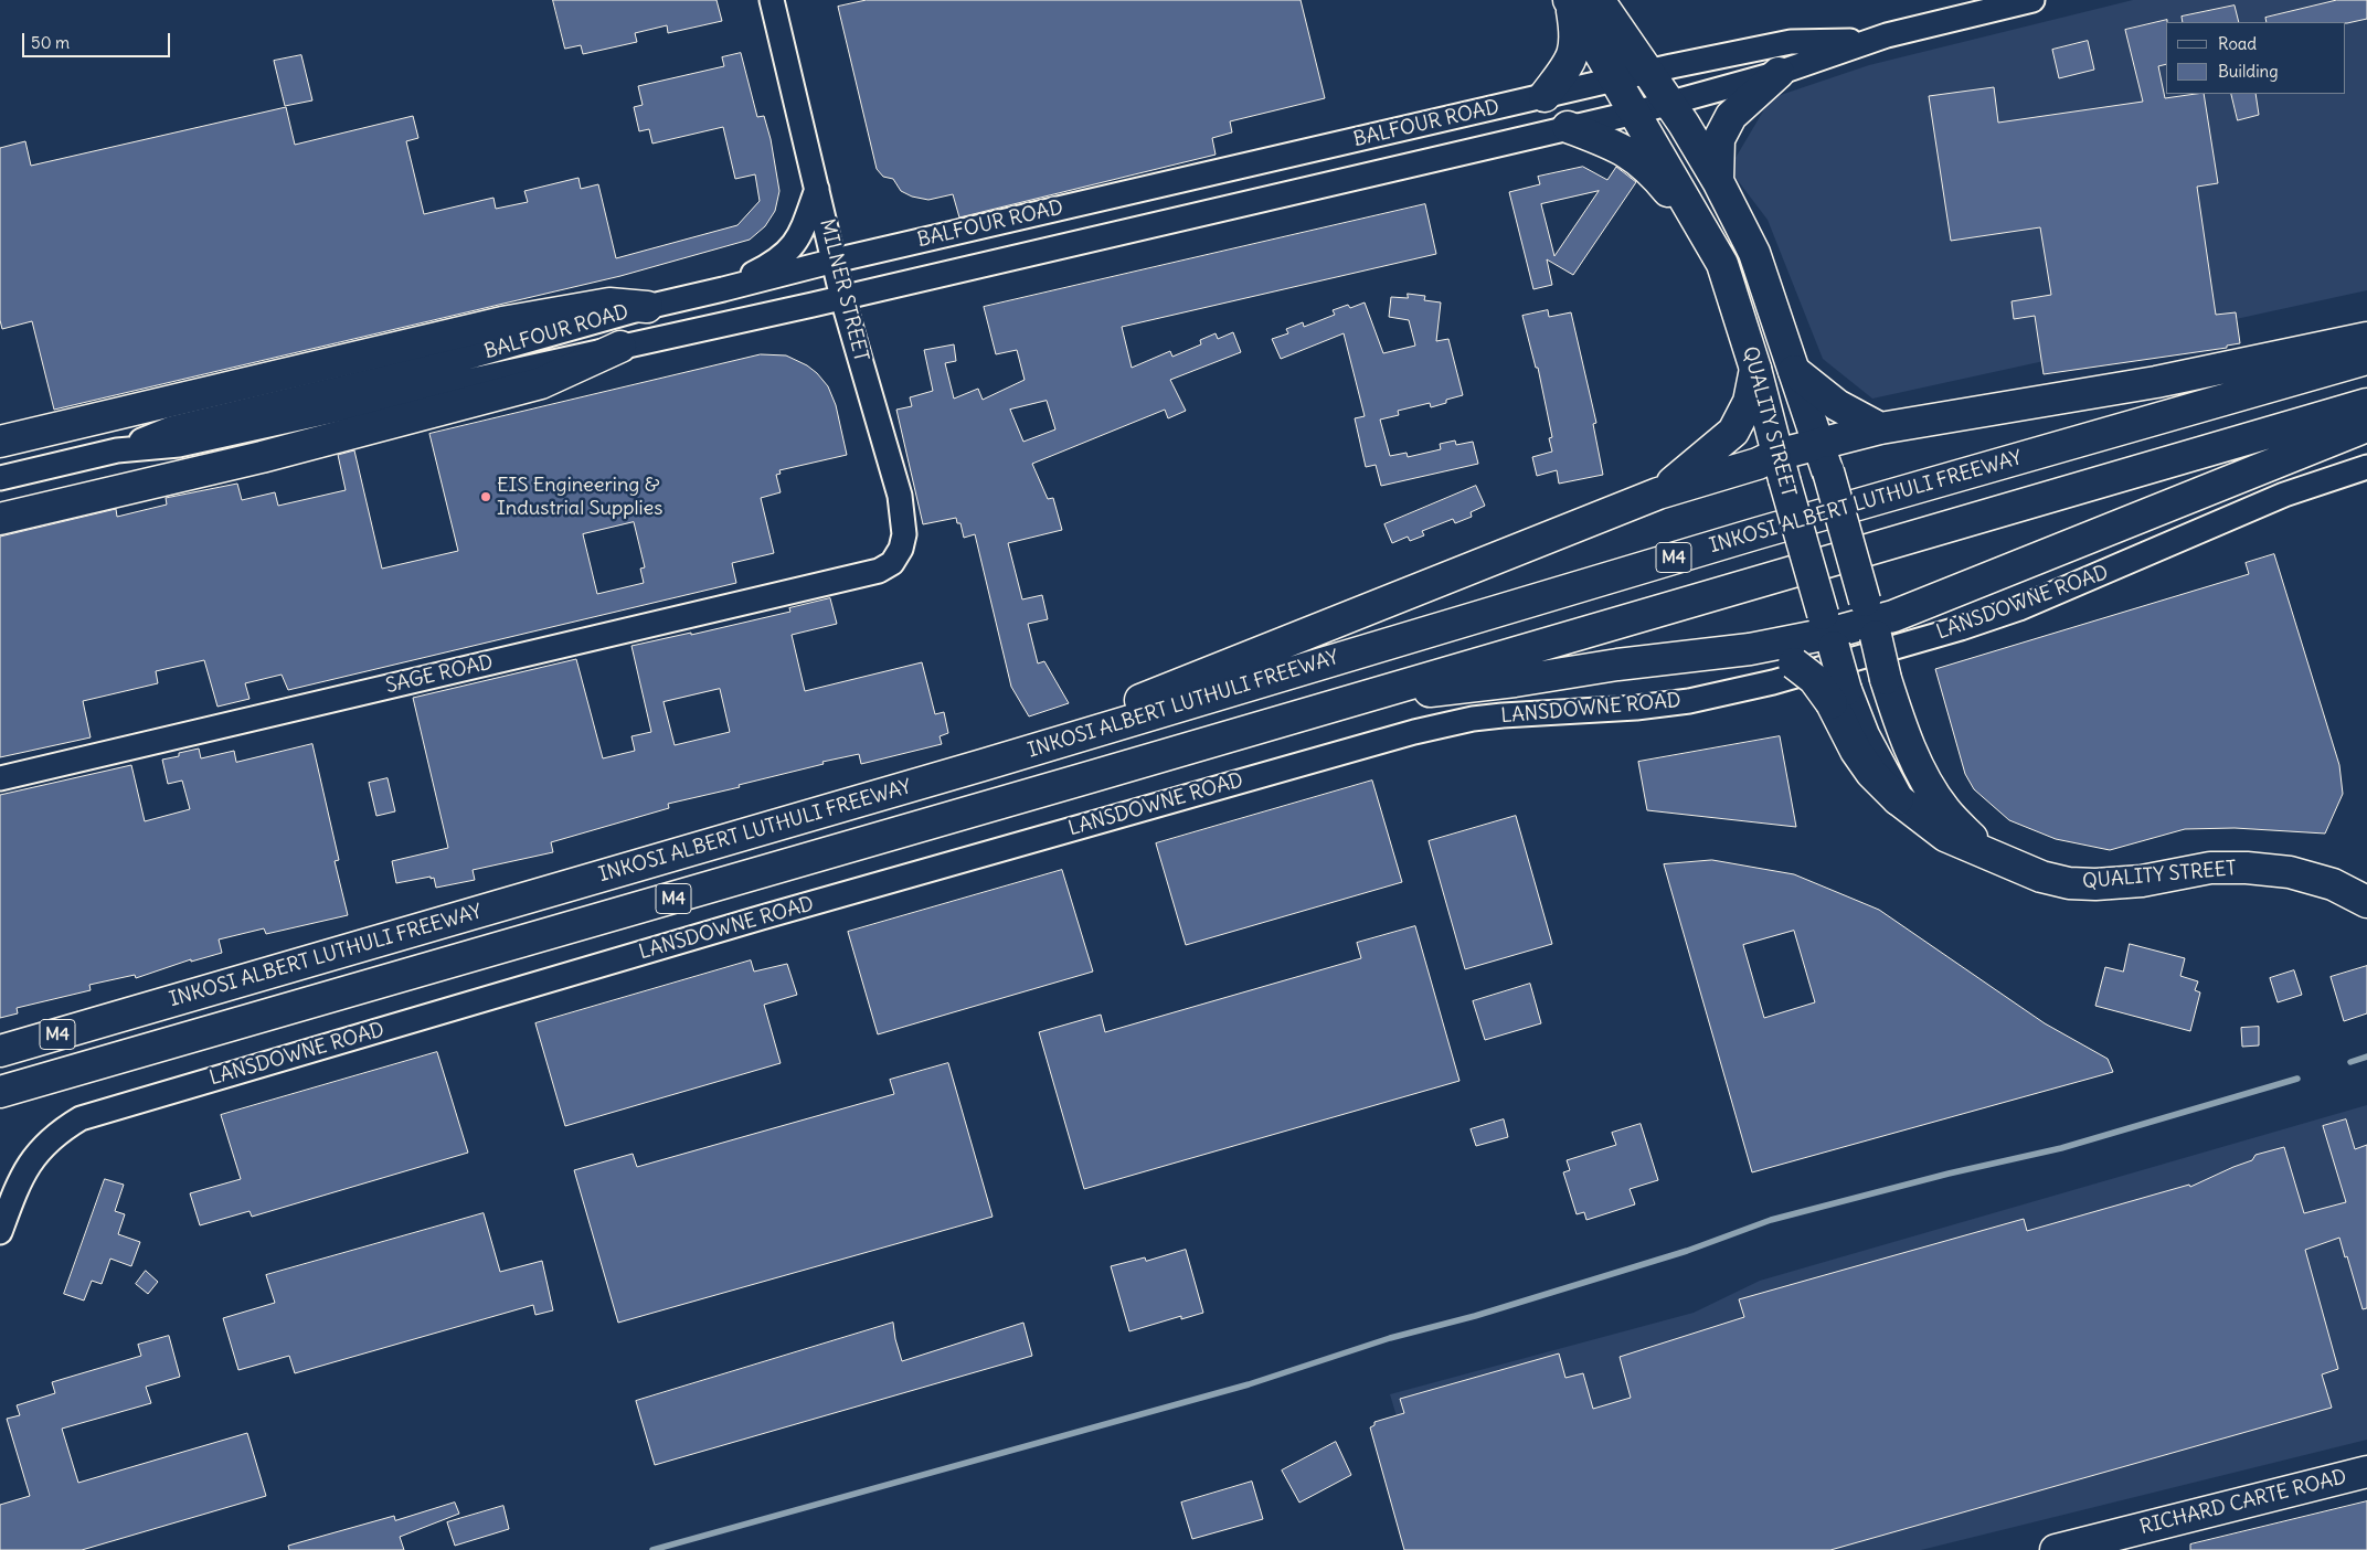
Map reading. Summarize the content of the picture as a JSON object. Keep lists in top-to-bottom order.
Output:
{
  "streets": {
    "main road": [
      "QUALITY STREET",
      "INKOSI ALBERT LUTHULI FREEWAY",
      "M4",
      "RICHARD CARTE ROAD"
    ],
    "street": [
      "BALFOUR ROAD",
      "MILNER STREET",
      "LANSDOWNE ROAD",
      "SAGE ROAD"
    ]
  },
  "crossings": [
    ["BALFOUR ROAD", "MILNER STREET"],
    ["BALFOUR ROAD", "QUALITY STREET"],
    ["MILNER STREET", "SAGE ROAD"]
  ],
  "places": ["EIS Engineering & Industrial Supplies"],
  "legend": ["Road", "Building"],
  "scale_bar": "50 m"
}
